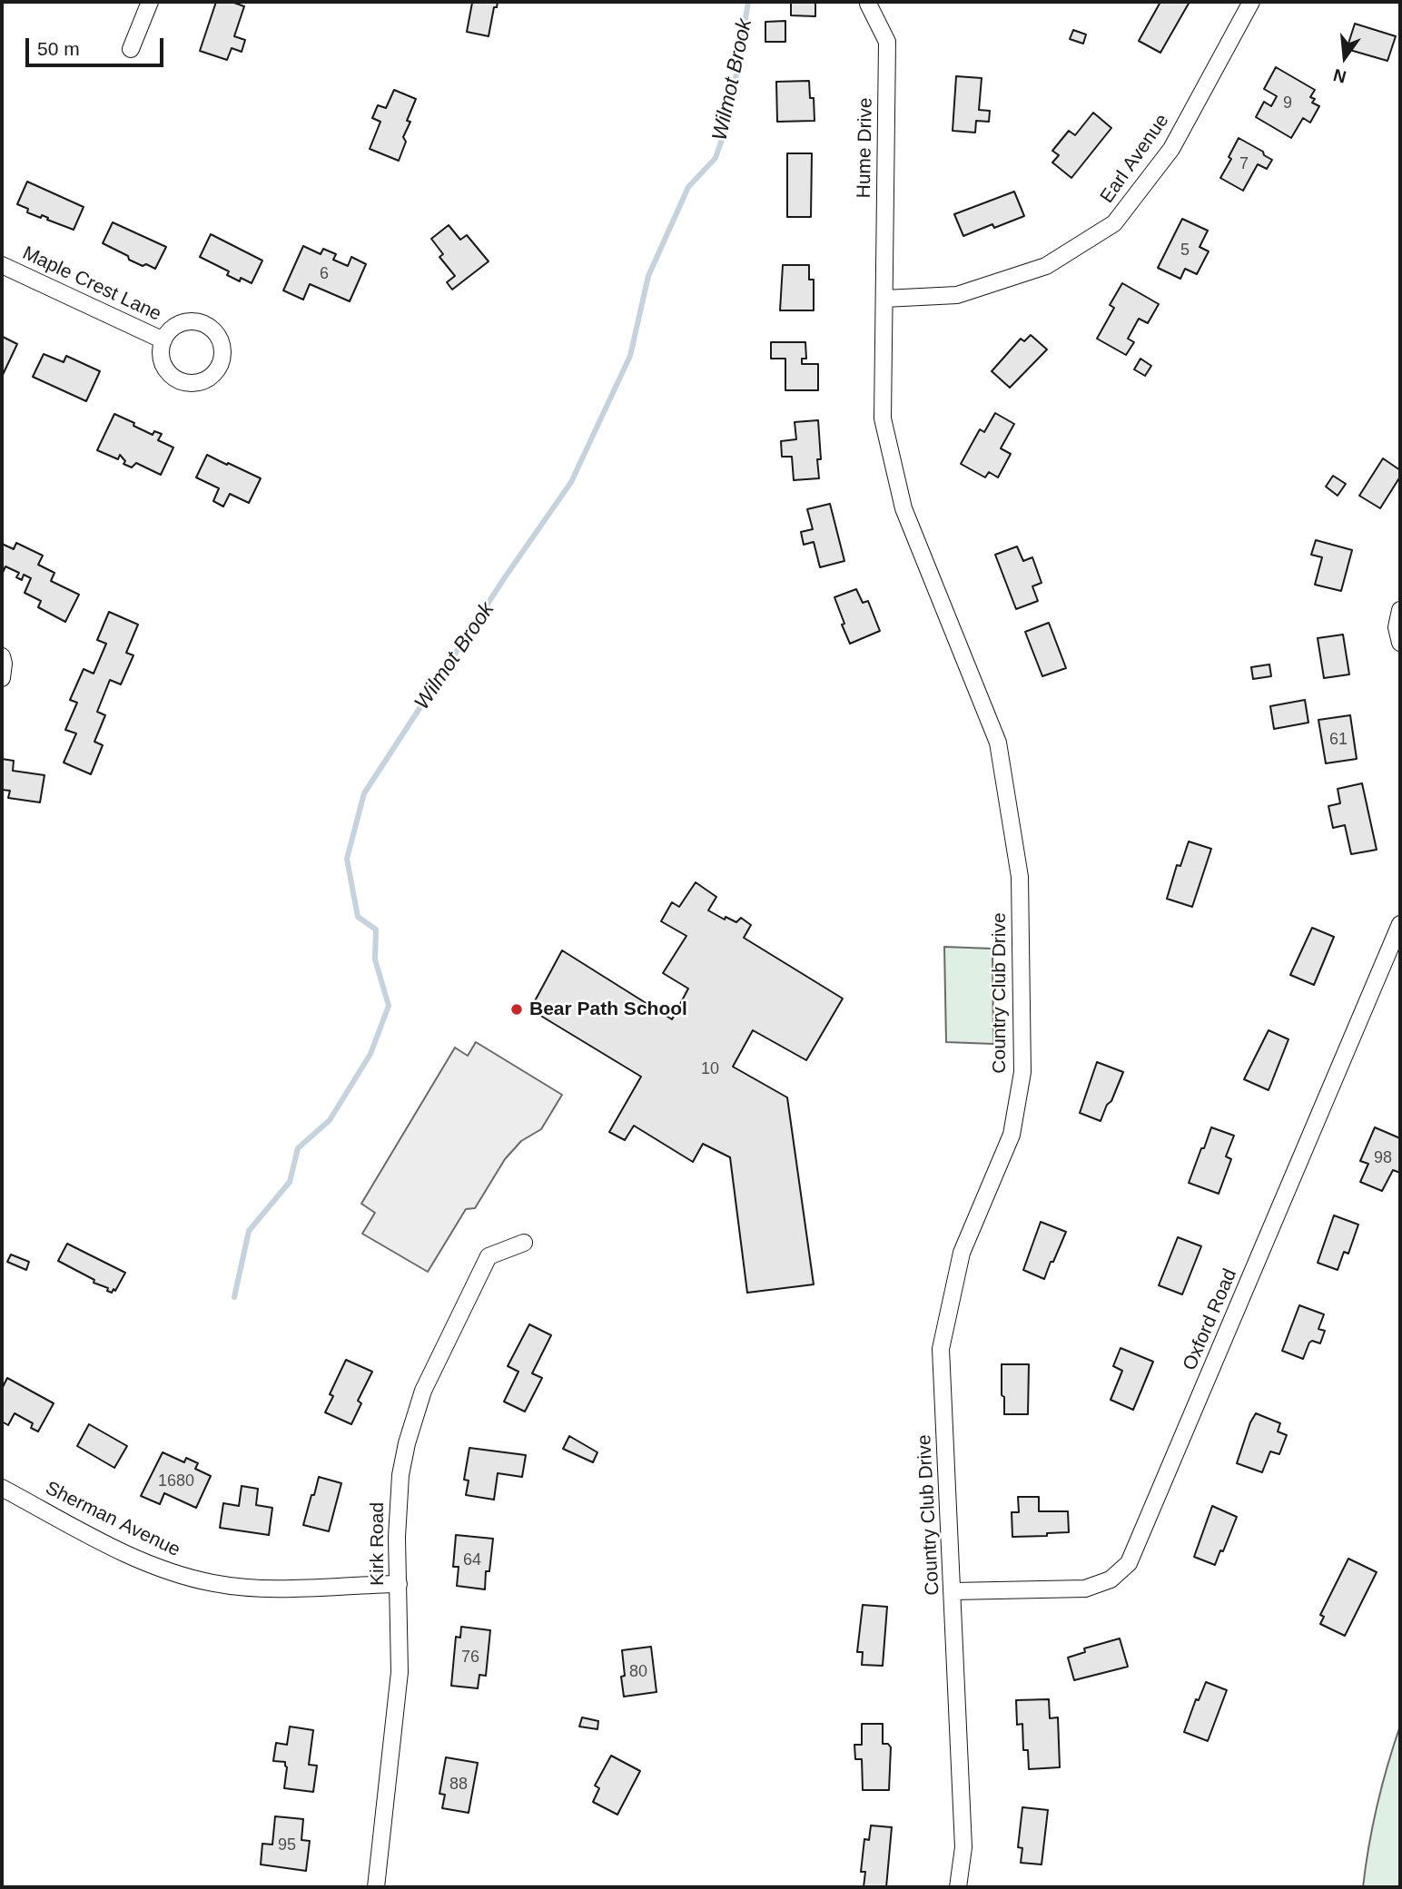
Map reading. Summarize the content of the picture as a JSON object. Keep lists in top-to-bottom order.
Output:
{
  "streets": {
    "street": [
      "Hume Drive",
      "Earl Avenue",
      "Maple Crest Lane",
      "Country Club Drive",
      "Oxford Road",
      "Sherman Avenue",
      "Kirk Road"
    ]
  },
  "crossings": [
    ["Hume Drive", "Earl Avenue"],
    ["Hume Drive", "Country Club Drive"],
    ["Earl Avenue", "Country Club Drive"],
    ["Country Club Drive", "Oxford Road"],
    ["Sherman Avenue", "Kirk Road"]
  ],
  "water": ["Wilmot Brook"],
  "places": ["Bear Path School"],
  "house_numbers": [
    "9",
    "7",
    "5",
    "6",
    "61",
    "10",
    "98",
    "1680",
    "64",
    "76",
    "80",
    "88",
    "95"
  ],
  "scale_bar": "50 m",
  "north": "bottom"
}
